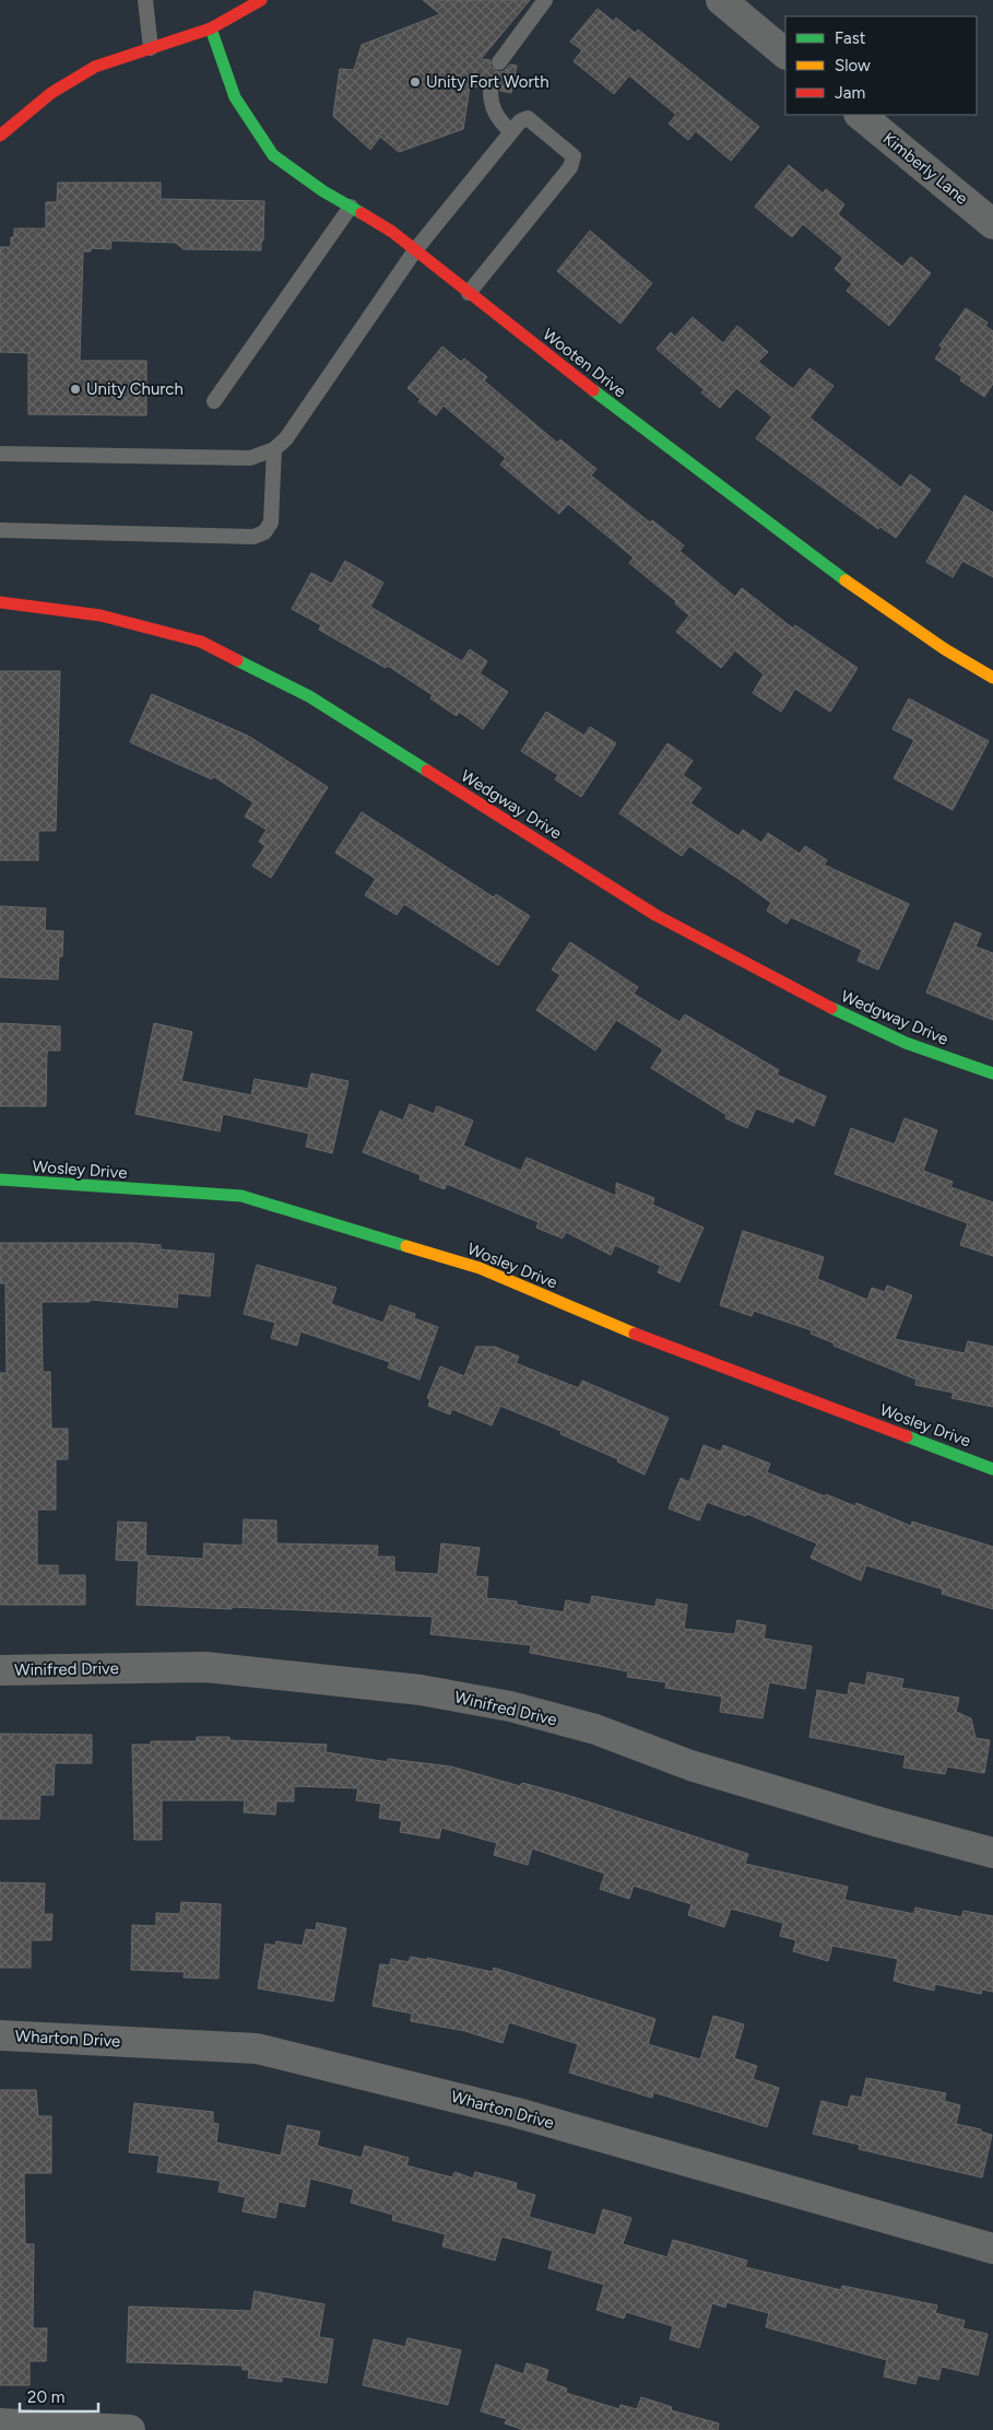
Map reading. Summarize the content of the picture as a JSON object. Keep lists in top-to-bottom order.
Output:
{
  "streets": {
    "street": [
      "Kimberly Lane",
      "Wooten Drive",
      "Wedgway Drive",
      "Wosley Drive",
      "Winifred Drive",
      "Wharton Drive"
    ]
  },
  "places": ["Unity Fort Worth", "Unity Church"],
  "legend": ["Fast", "Slow", "Jam"],
  "scale_bar": "20 m"
}
